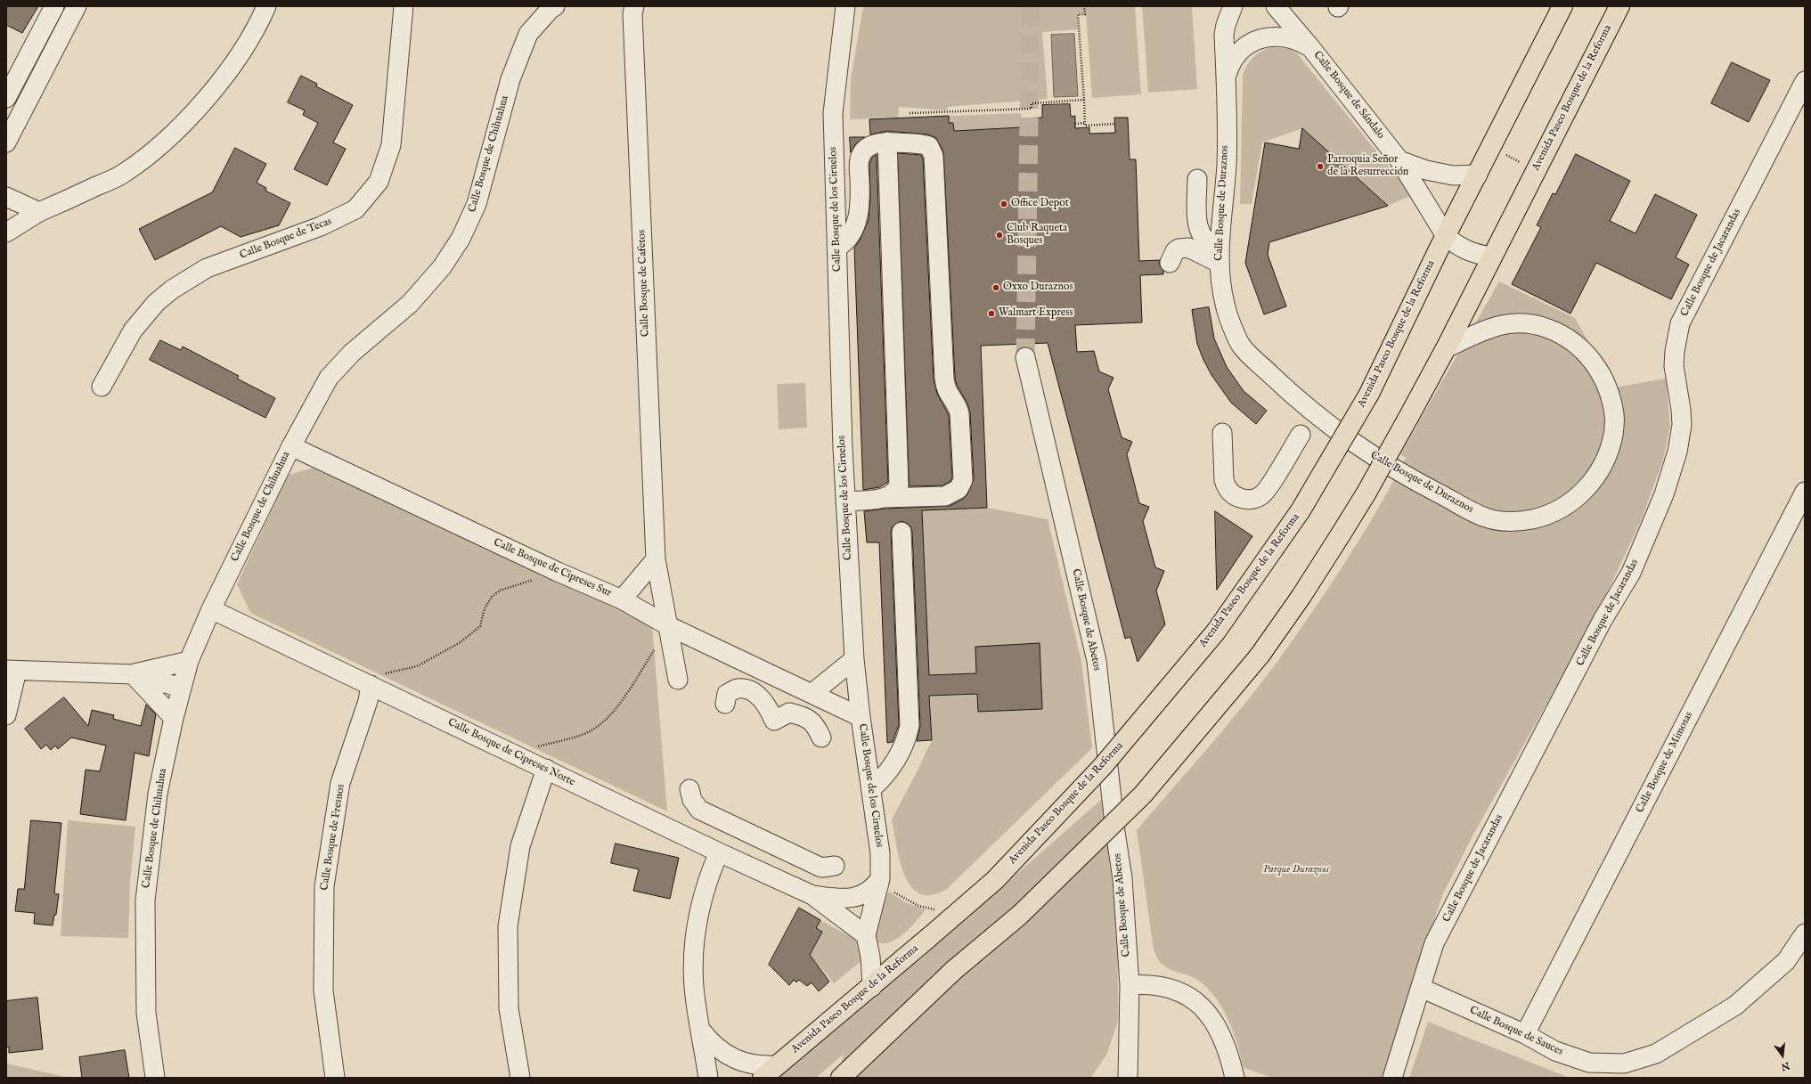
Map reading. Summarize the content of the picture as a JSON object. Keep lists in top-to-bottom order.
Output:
{
  "streets": {
    "main road": ["Avenida Paseo Bosque de la Reforma"],
    "street": [
      "Calle Bosque de Sándalo",
      "Calle Bosque de Chihuahua",
      "Calle Bosque de Duraznos",
      "Calle Bosque de los Ciruelos",
      "Calle Bosque de Tecas",
      "Calle Bosque de Jacarandas",
      "Calle Bosque de Cafetos",
      "Calle Bosque de Cipreses Sur",
      "Calle Bosque de Abetos",
      "Calle Bosque de Cipreses Norte",
      "Calle Bosque de Mimosas",
      "Calle Bosque de Fresnos",
      "Calle Bosque de Sauces"
    ]
  },
  "crossings": [
    ["Calle Bosque de Sándalo", "Avenida Paseo Bosque de la Reforma"],
    ["Calle Bosque de Sándalo", "Calle Bosque de Duraznos"],
    ["Avenida Paseo Bosque de la Reforma", "Calle Bosque de Duraznos"],
    ["Avenida Paseo Bosque de la Reforma", "Calle Bosque de los Ciruelos"],
    ["Calle Bosque de Chihuahua", "Calle Bosque de Cipreses Sur"],
    ["Calle Bosque de Chihuahua", "Calle Bosque de Cipreses Norte"],
    ["Calle Bosque de los Ciruelos", "Calle Bosque de Cipreses Sur"],
    ["Calle Bosque de los Ciruelos", "Calle Bosque de Cipreses Norte"],
    ["Calle Bosque de Jacarandas", "Calle Bosque de Sauces"],
    ["Calle Bosque de Cafetos", "Calle Bosque de Cipreses Sur"],
    ["Calle Bosque de Cipreses Norte", "Calle Bosque de Fresnos"],
    ["Calle Bosque de Mimosas", "Calle Bosque de Sauces"]
  ],
  "parks": ["Parque Duraznos"],
  "places": [
    "Parroquia Señor de la Resurrección",
    "Office Depot",
    "Club Raqueta Bosques",
    "Oxxo Duraznos",
    "Walmart Express"
  ],
  "north": "bottom"
}
